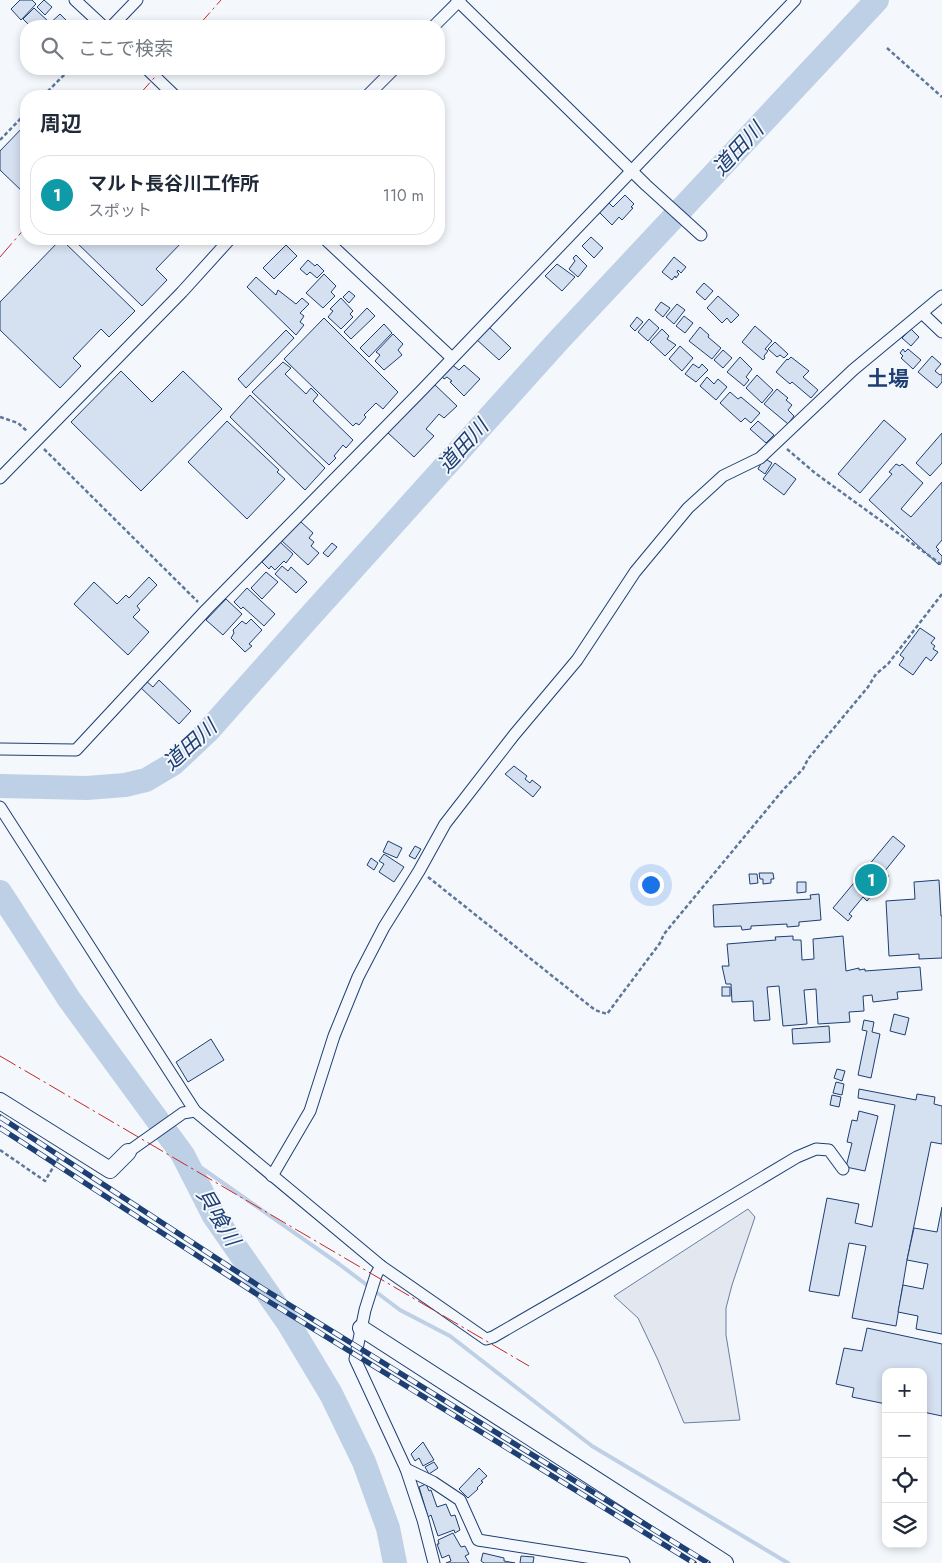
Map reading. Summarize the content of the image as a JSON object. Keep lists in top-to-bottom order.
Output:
{
  "districts": ["土場"],
  "water": ["道田川", "貝喰川"],
  "page": {
    "search": "ここで検索",
    "heading": "周辺",
    "list": [
      {
        "mark": "1",
        "name": "マルト長谷川工作所",
        "note": "スポット",
        "value": "110 m"
      }
    ],
    "pins": "1",
    "map_buttons": ["+", "−"]
  }
}
